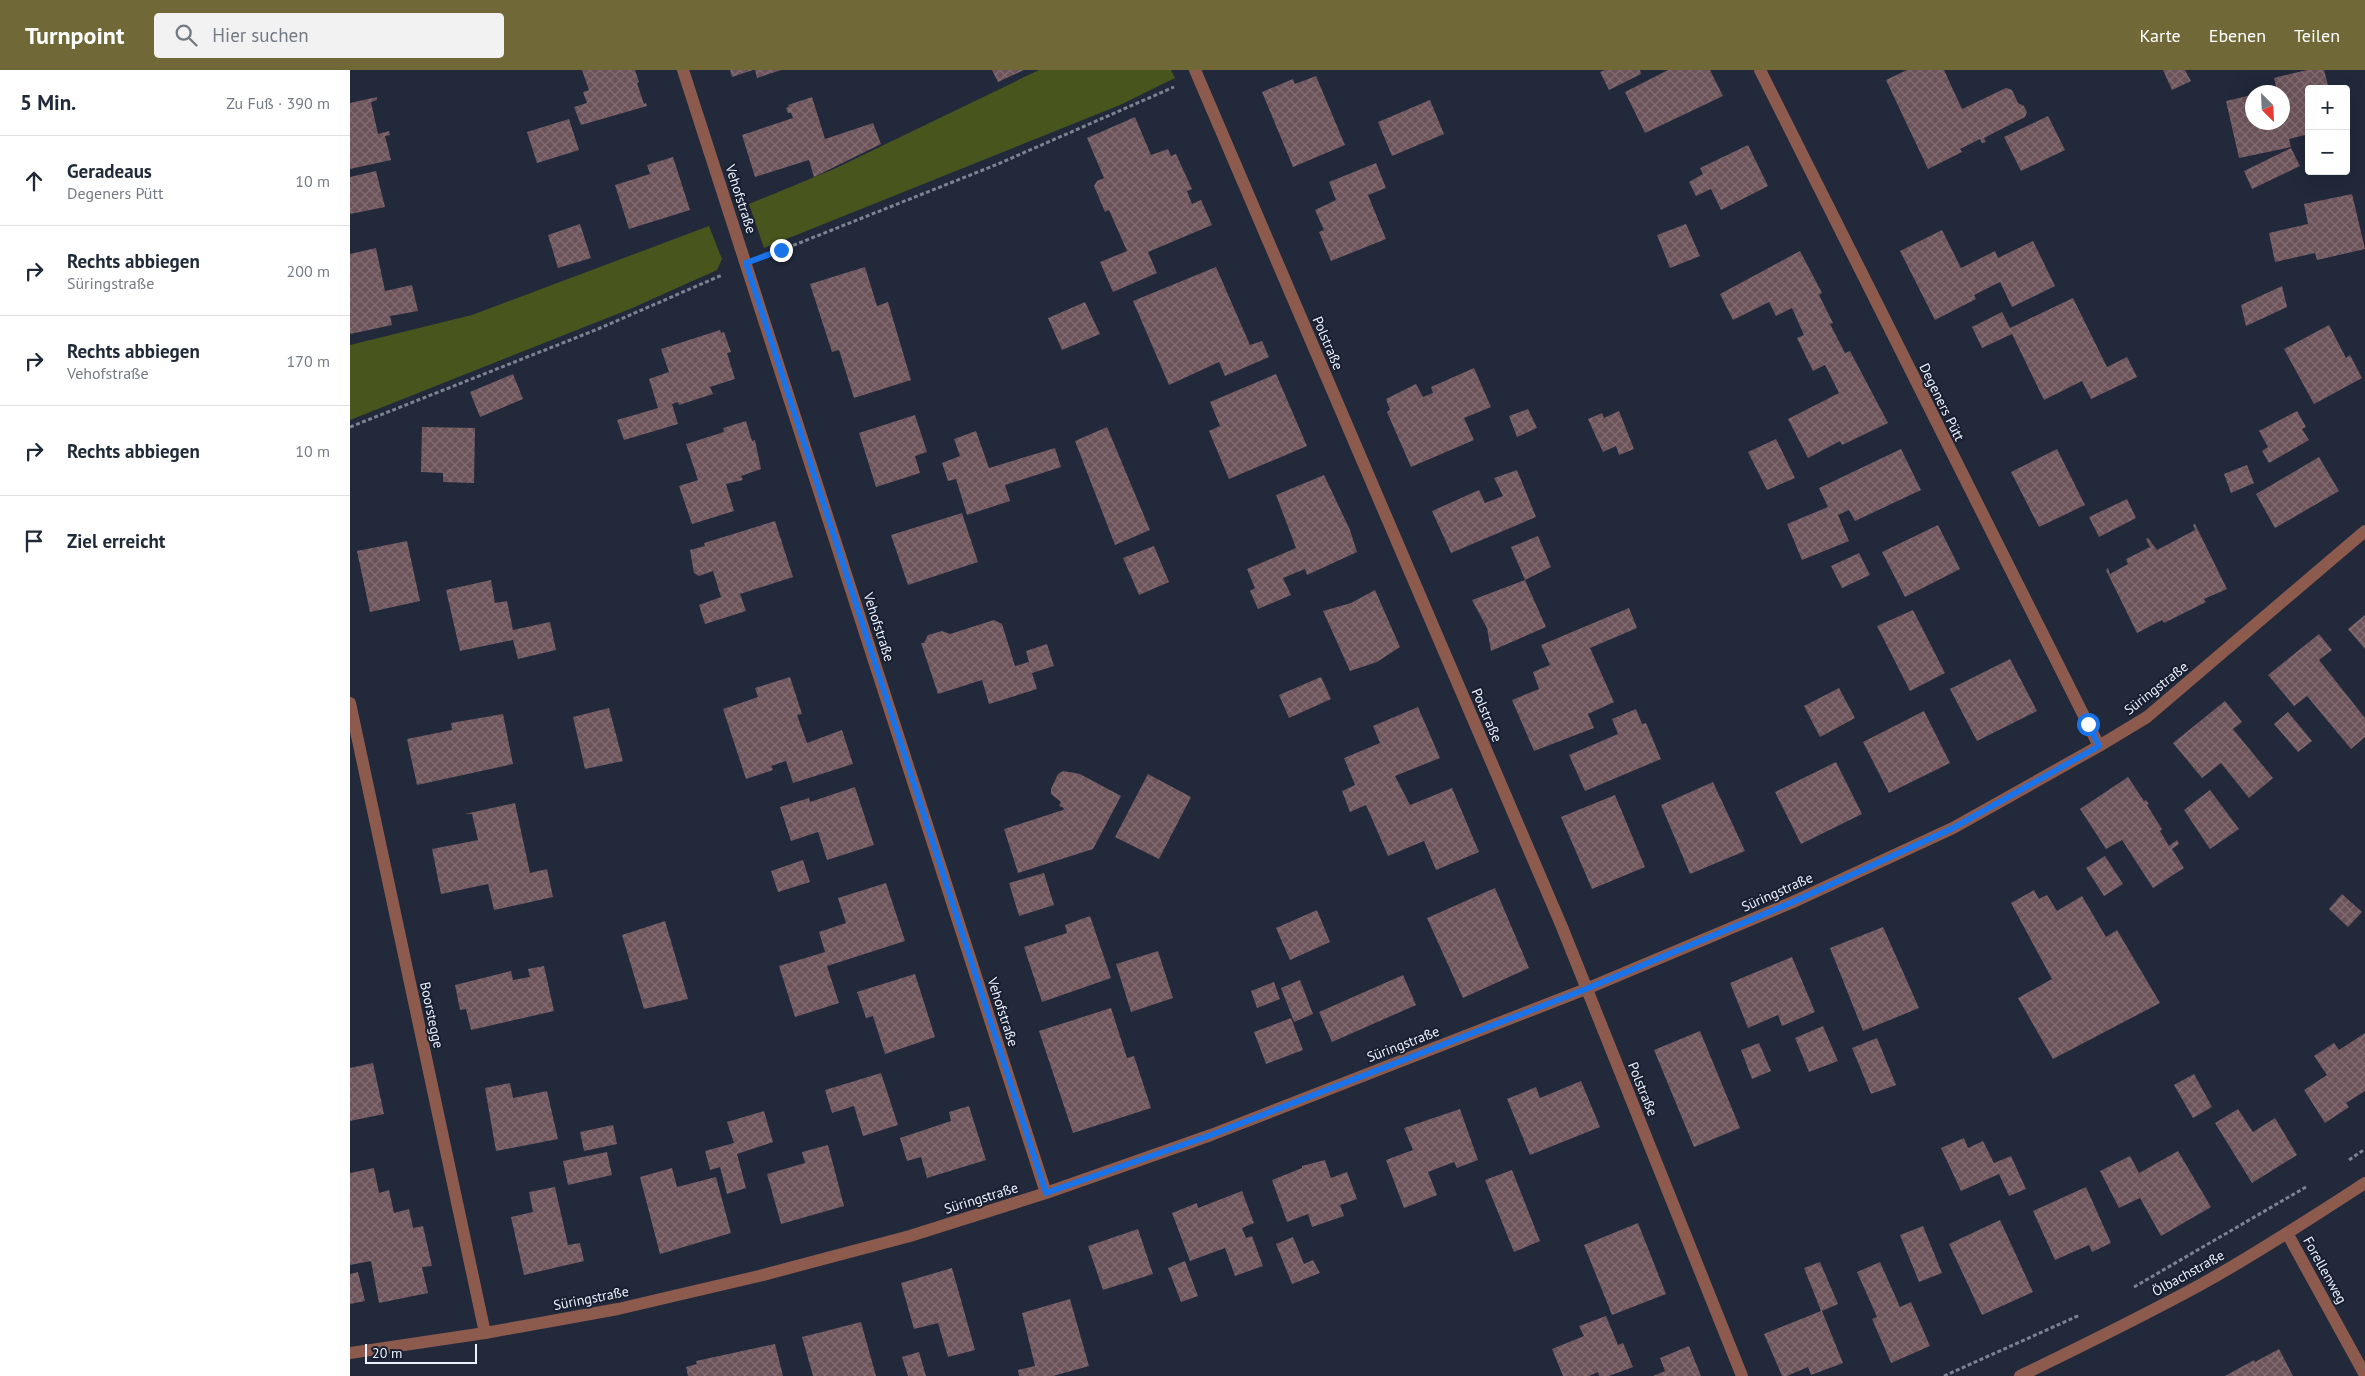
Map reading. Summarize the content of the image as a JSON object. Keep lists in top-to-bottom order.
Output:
{
  "streets": {
    "street": [
      "Vehofstraße",
      "Polstraße",
      "Degeners Pütt",
      "Süringstraße",
      "Boorstegge",
      "Forellenweg",
      "Ölbachstraße"
    ]
  },
  "crossings": [
    ["Vehofstraße", "Süringstraße"],
    ["Polstraße", "Süringstraße"],
    ["Degeners Pütt", "Süringstraße"],
    ["Süringstraße", "Boorstegge"],
    ["Forellenweg", "Ölbachstraße"]
  ],
  "scale_bar": "20 m",
  "north": "bottom right",
  "page": {
    "header": "Turnpoint",
    "search": "Hier suchen",
    "nav": ["Karte", "Ebenen", "Teilen"],
    "heading": ["5 Min.", "Zu Fuß · 390 m"],
    "map_buttons": ["+", "−"],
    "list": [
      ["Geradeaus", "Degeners Pütt", "10 m"],
      ["Rechts abbiegen", "Süringstraße", "200 m"],
      ["Rechts abbiegen", "Vehofstraße", "170 m"],
      ["Rechts abbiegen", "10 m"],
      "Ziel erreicht"
    ],
    "scale": "20 m"
  }
}
